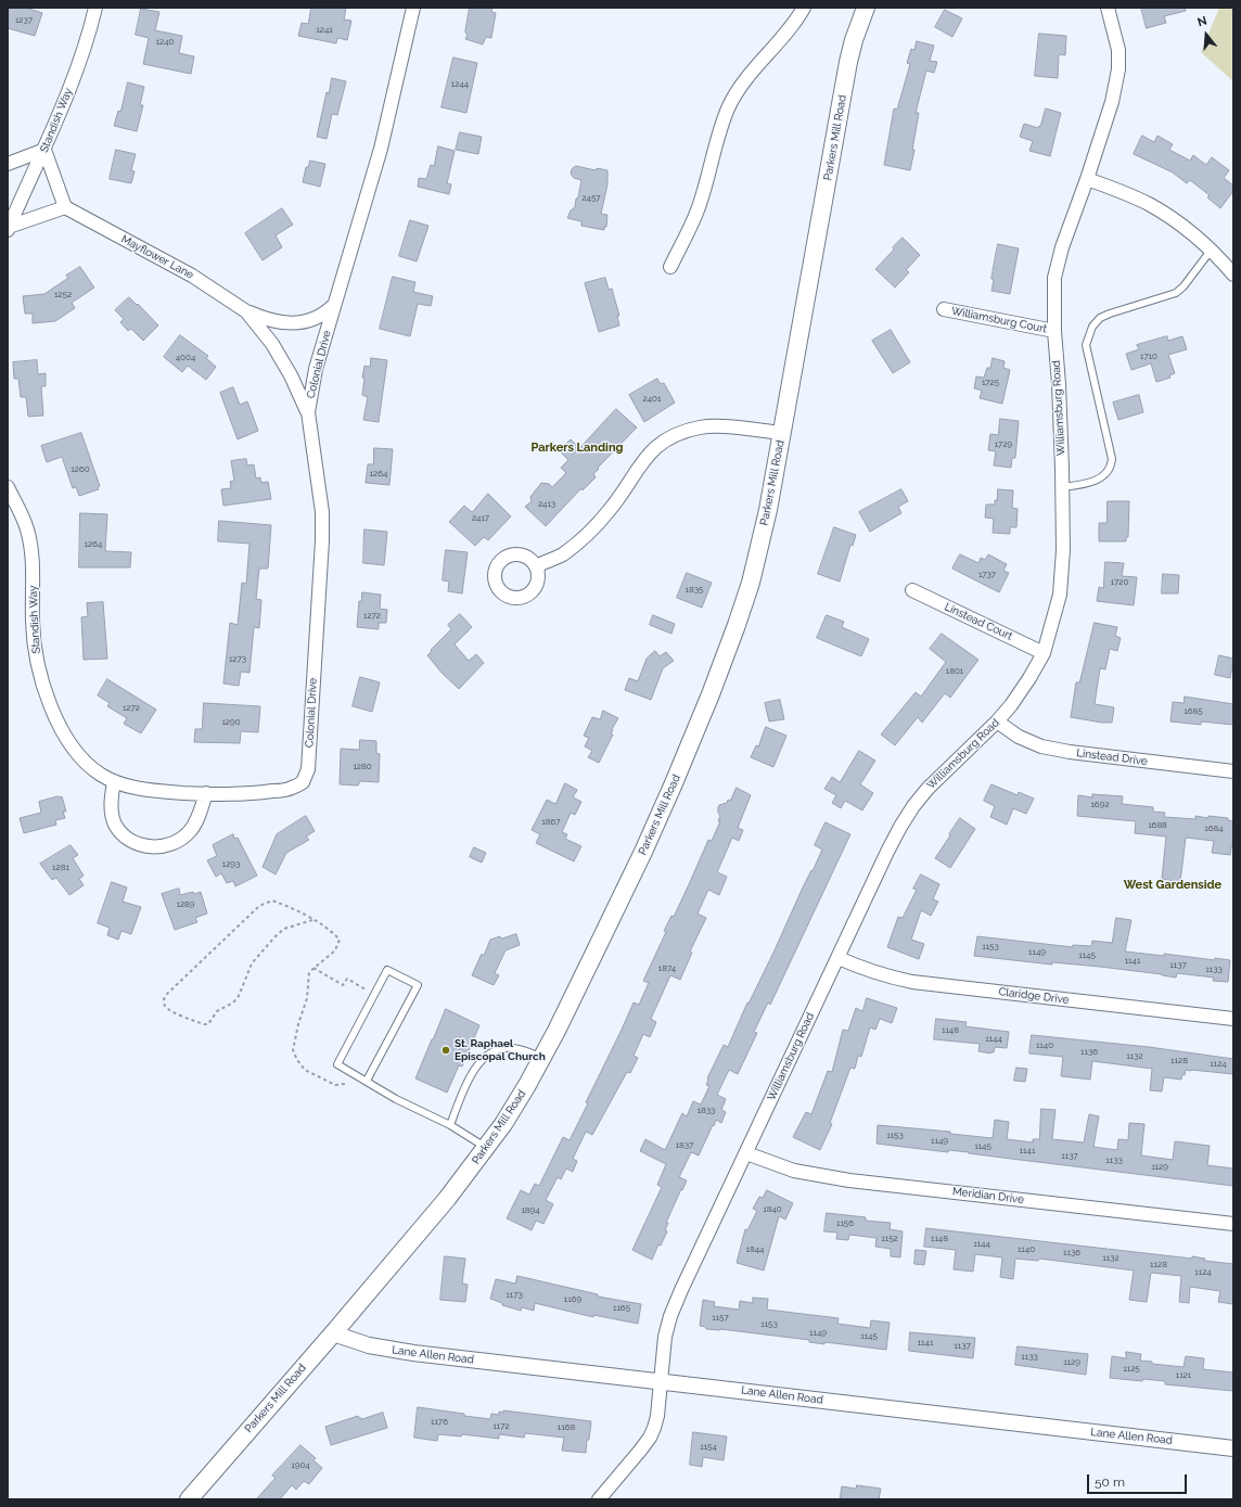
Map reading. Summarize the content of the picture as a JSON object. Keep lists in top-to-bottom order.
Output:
{
  "streets": {
    "main road": ["Parkers Mill Road"],
    "street": [
      "Standish Way",
      "Mayflower Lane",
      "Williamsburg Court",
      "Colonial Drive",
      "Williamsburg Road",
      "Linstead Court",
      "Linstead Drive",
      "Claridge Drive",
      "Meridian Drive",
      "Lane Allen Road"
    ]
  },
  "crossings": [
    ["Standish Way", "Colonial Drive"],
    ["Parkers Mill Road", "Lane Allen Road"],
    ["Mayflower Lane", "Colonial Drive"],
    ["Williamsburg Court", "Williamsburg Road"],
    ["Williamsburg Road", "Linstead Court"],
    ["Williamsburg Road", "Linstead Drive"],
    ["Williamsburg Road", "Claridge Drive"],
    ["Williamsburg Road", "Meridian Drive"],
    ["Williamsburg Road", "Lane Allen Road"]
  ],
  "districts": ["Parkers Landing", "West Gardenside"],
  "places": ["St. Raphael Episcopal Church"],
  "house_numbers": [
    "1237",
    "1241",
    "1240",
    "1244",
    "2457",
    "1252",
    "1710",
    "4004",
    "1725",
    "2401",
    "1729",
    "1260",
    "1264",
    "2413",
    "2417",
    "1264",
    "1737",
    "1720",
    "1835",
    "1272",
    "1273",
    "1801",
    "1272",
    "1685",
    "1290",
    "1280",
    "1692",
    "1867",
    "1688",
    "1684",
    "1293",
    "1281",
    "1289",
    "1153",
    "1149",
    "1145",
    "1141",
    "1137",
    "1874",
    "1133",
    "1148",
    "1144",
    "1140",
    "1136",
    "1132",
    "1128",
    "1124",
    "1833",
    "1153",
    "1149",
    "1837",
    "1145",
    "1141",
    "1137",
    "1133",
    "1129",
    "1840",
    "1894",
    "1156",
    "1152",
    "1148",
    "1144",
    "1844",
    "1140",
    "1136",
    "1132",
    "1128",
    "1124",
    "1173",
    "1169",
    "1165",
    "1157",
    "1153",
    "1149",
    "1145",
    "1141",
    "1137",
    "1133",
    "1129",
    "1125",
    "1121",
    "1176",
    "1172",
    "1168",
    "1154",
    "1904"
  ],
  "scale_bar": "50 m",
  "north": "top"
}
